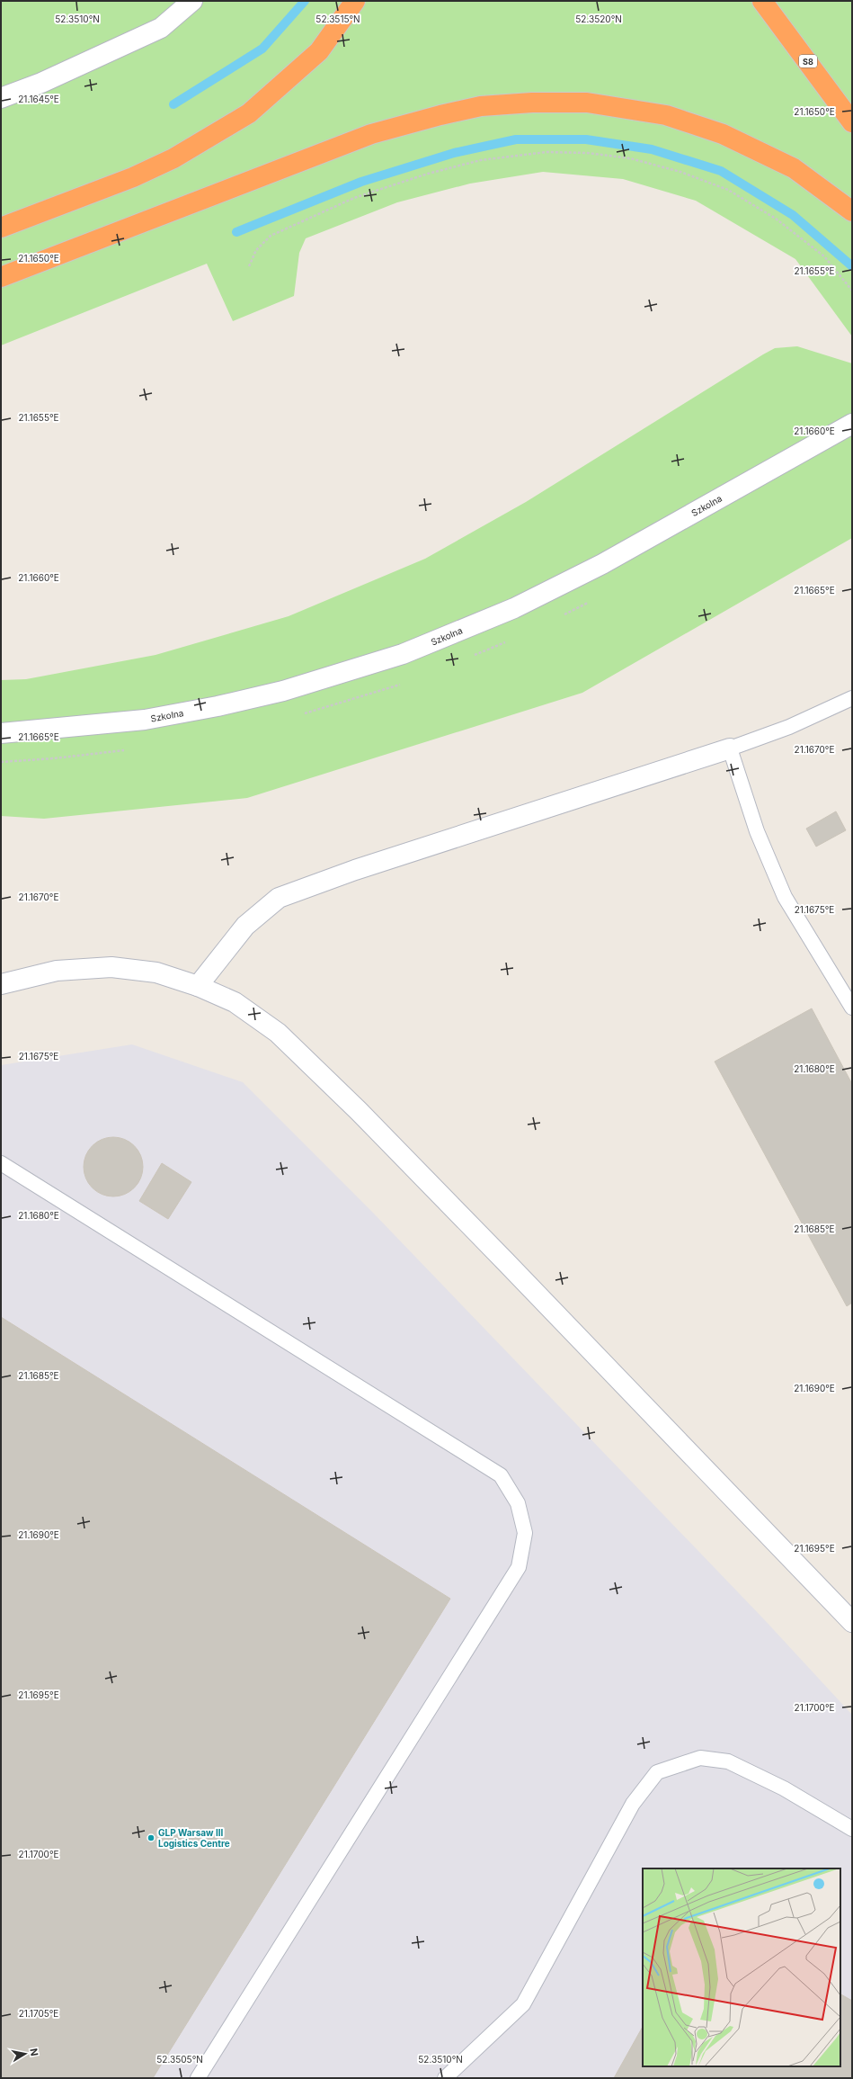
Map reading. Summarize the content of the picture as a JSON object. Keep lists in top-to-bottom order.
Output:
{
  "streets": {
    "highway": ["S8"],
    "street": ["Szkolna"]
  },
  "places": ["GLP Warsaw III Logistics Centre"],
  "north": "right",
  "coordinates": [
    "52.3520°N",
    "52.3510°N",
    "52.3515°N",
    "21.1645°E",
    "21.1650°E",
    "21.1655°E",
    "21.1660°E",
    "21.1665°E",
    "21.1670°E",
    "21.1675°E",
    "21.1680°E",
    "21.1685°E",
    "21.1690°E",
    "21.1695°E",
    "21.1700°E",
    "21.1705°E",
    "52.3505°N"
  ]
}
